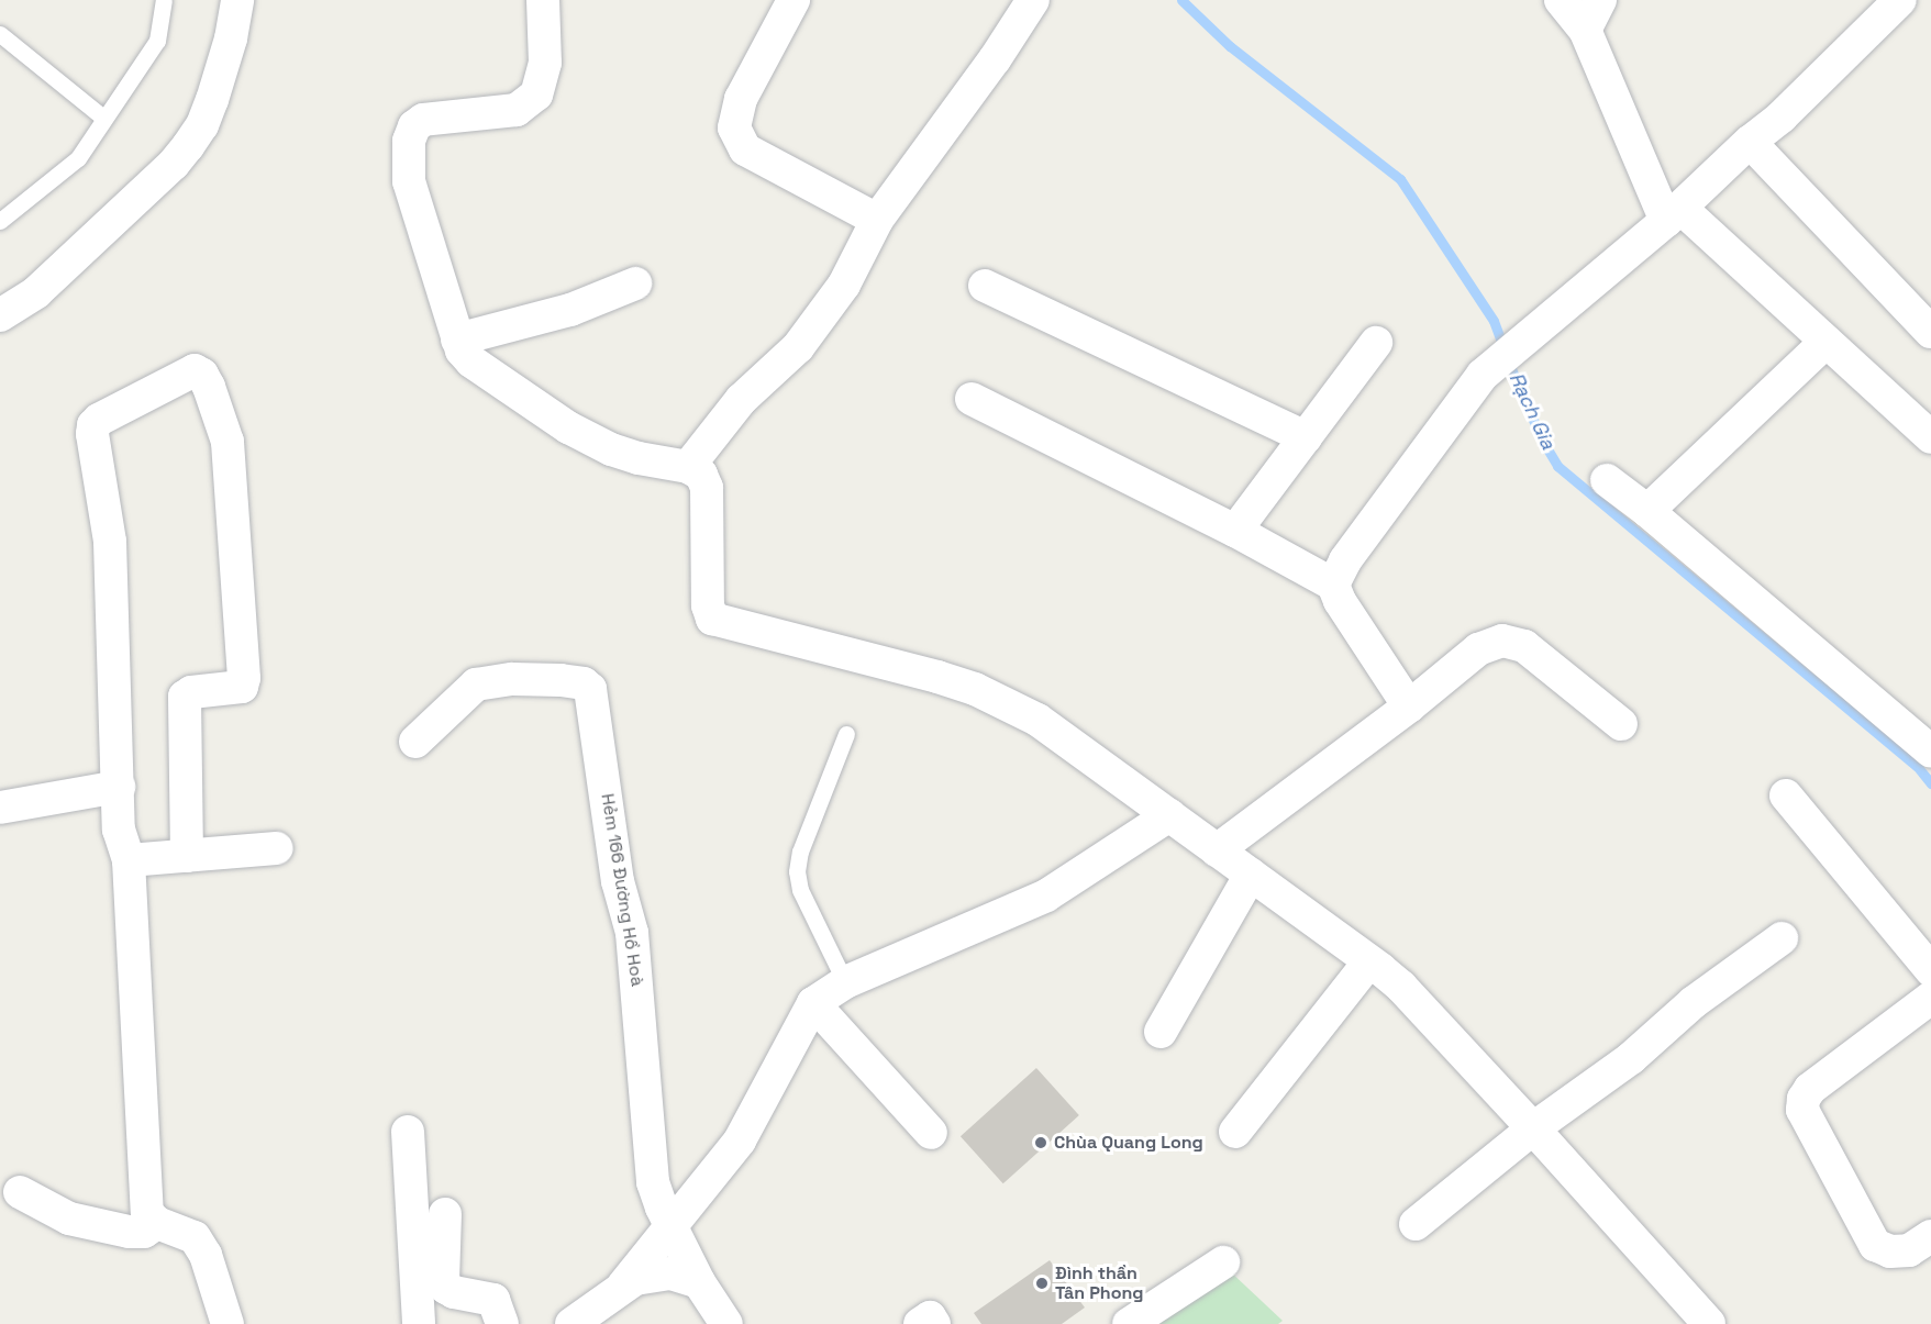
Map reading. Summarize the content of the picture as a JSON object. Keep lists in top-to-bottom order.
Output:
{
  "streets": {
    "street": ["Hẻm 166 Đường Hồ Hoà"]
  },
  "water": ["Rạch Gia"],
  "places": ["Chùa Quang Long", "Đình thần Tân Phong"]
}
